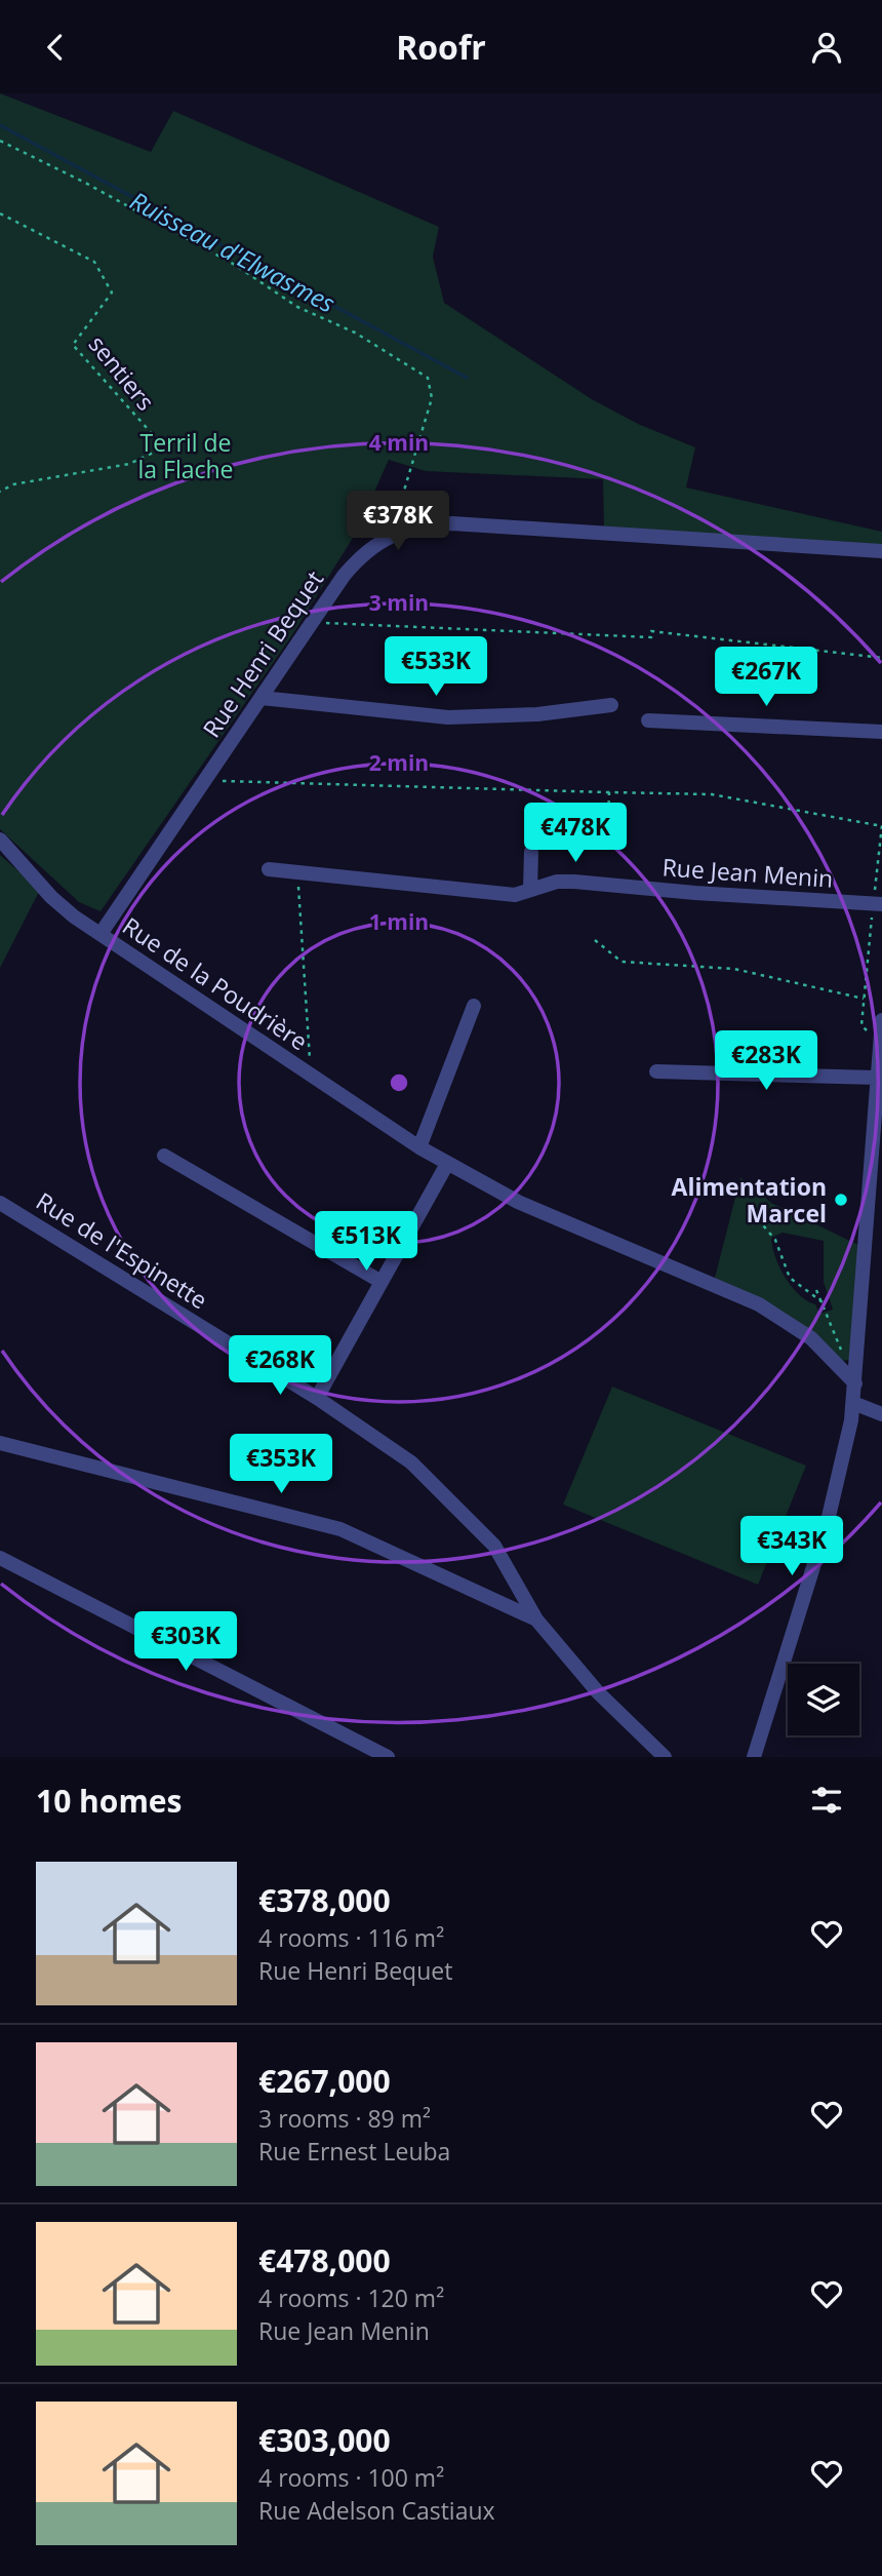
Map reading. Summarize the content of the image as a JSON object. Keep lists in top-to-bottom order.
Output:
{
  "streets": {
    "street": [
      "Rue Henri Bequet",
      "Rue Jean Menin",
      "Rue de la Poudrière",
      "Rue de l'Espinette"
    ],
    "path": ["sentiers"]
  },
  "crossings": [
    ["Rue Henri Bequet", "Rue de la Poudrière"]
  ],
  "water": ["Ruisseau d'Elwasmes"],
  "parks": ["Terril de la Flache"],
  "places": ["Alimentation Marcel"],
  "page": {
    "header": "Roofr",
    "price": [
      "€378K",
      "€533K",
      "€267K",
      "€478K",
      "€283K",
      "€513K",
      "€268K",
      "€353K",
      "€343K",
      "€303K"
    ],
    "heading": "10 homes",
    "list": [
      {
        "name": "€378,000",
        "note": "4 rooms · 116 m² · Rue Henri Bequet"
      },
      {
        "name": "€267,000",
        "note": "3 rooms · 89 m² · Rue Ernest Leuba"
      },
      {
        "name": "€478,000",
        "note": "4 rooms · 120 m² · Rue Jean Menin"
      },
      {
        "name": "€303,000",
        "note": "4 rooms · 100 m² · Rue Adelson Castiaux"
      }
    ]
  },
  "rings": [
    "4 min",
    "3 min",
    "2 min",
    "1 min"
  ]
}
